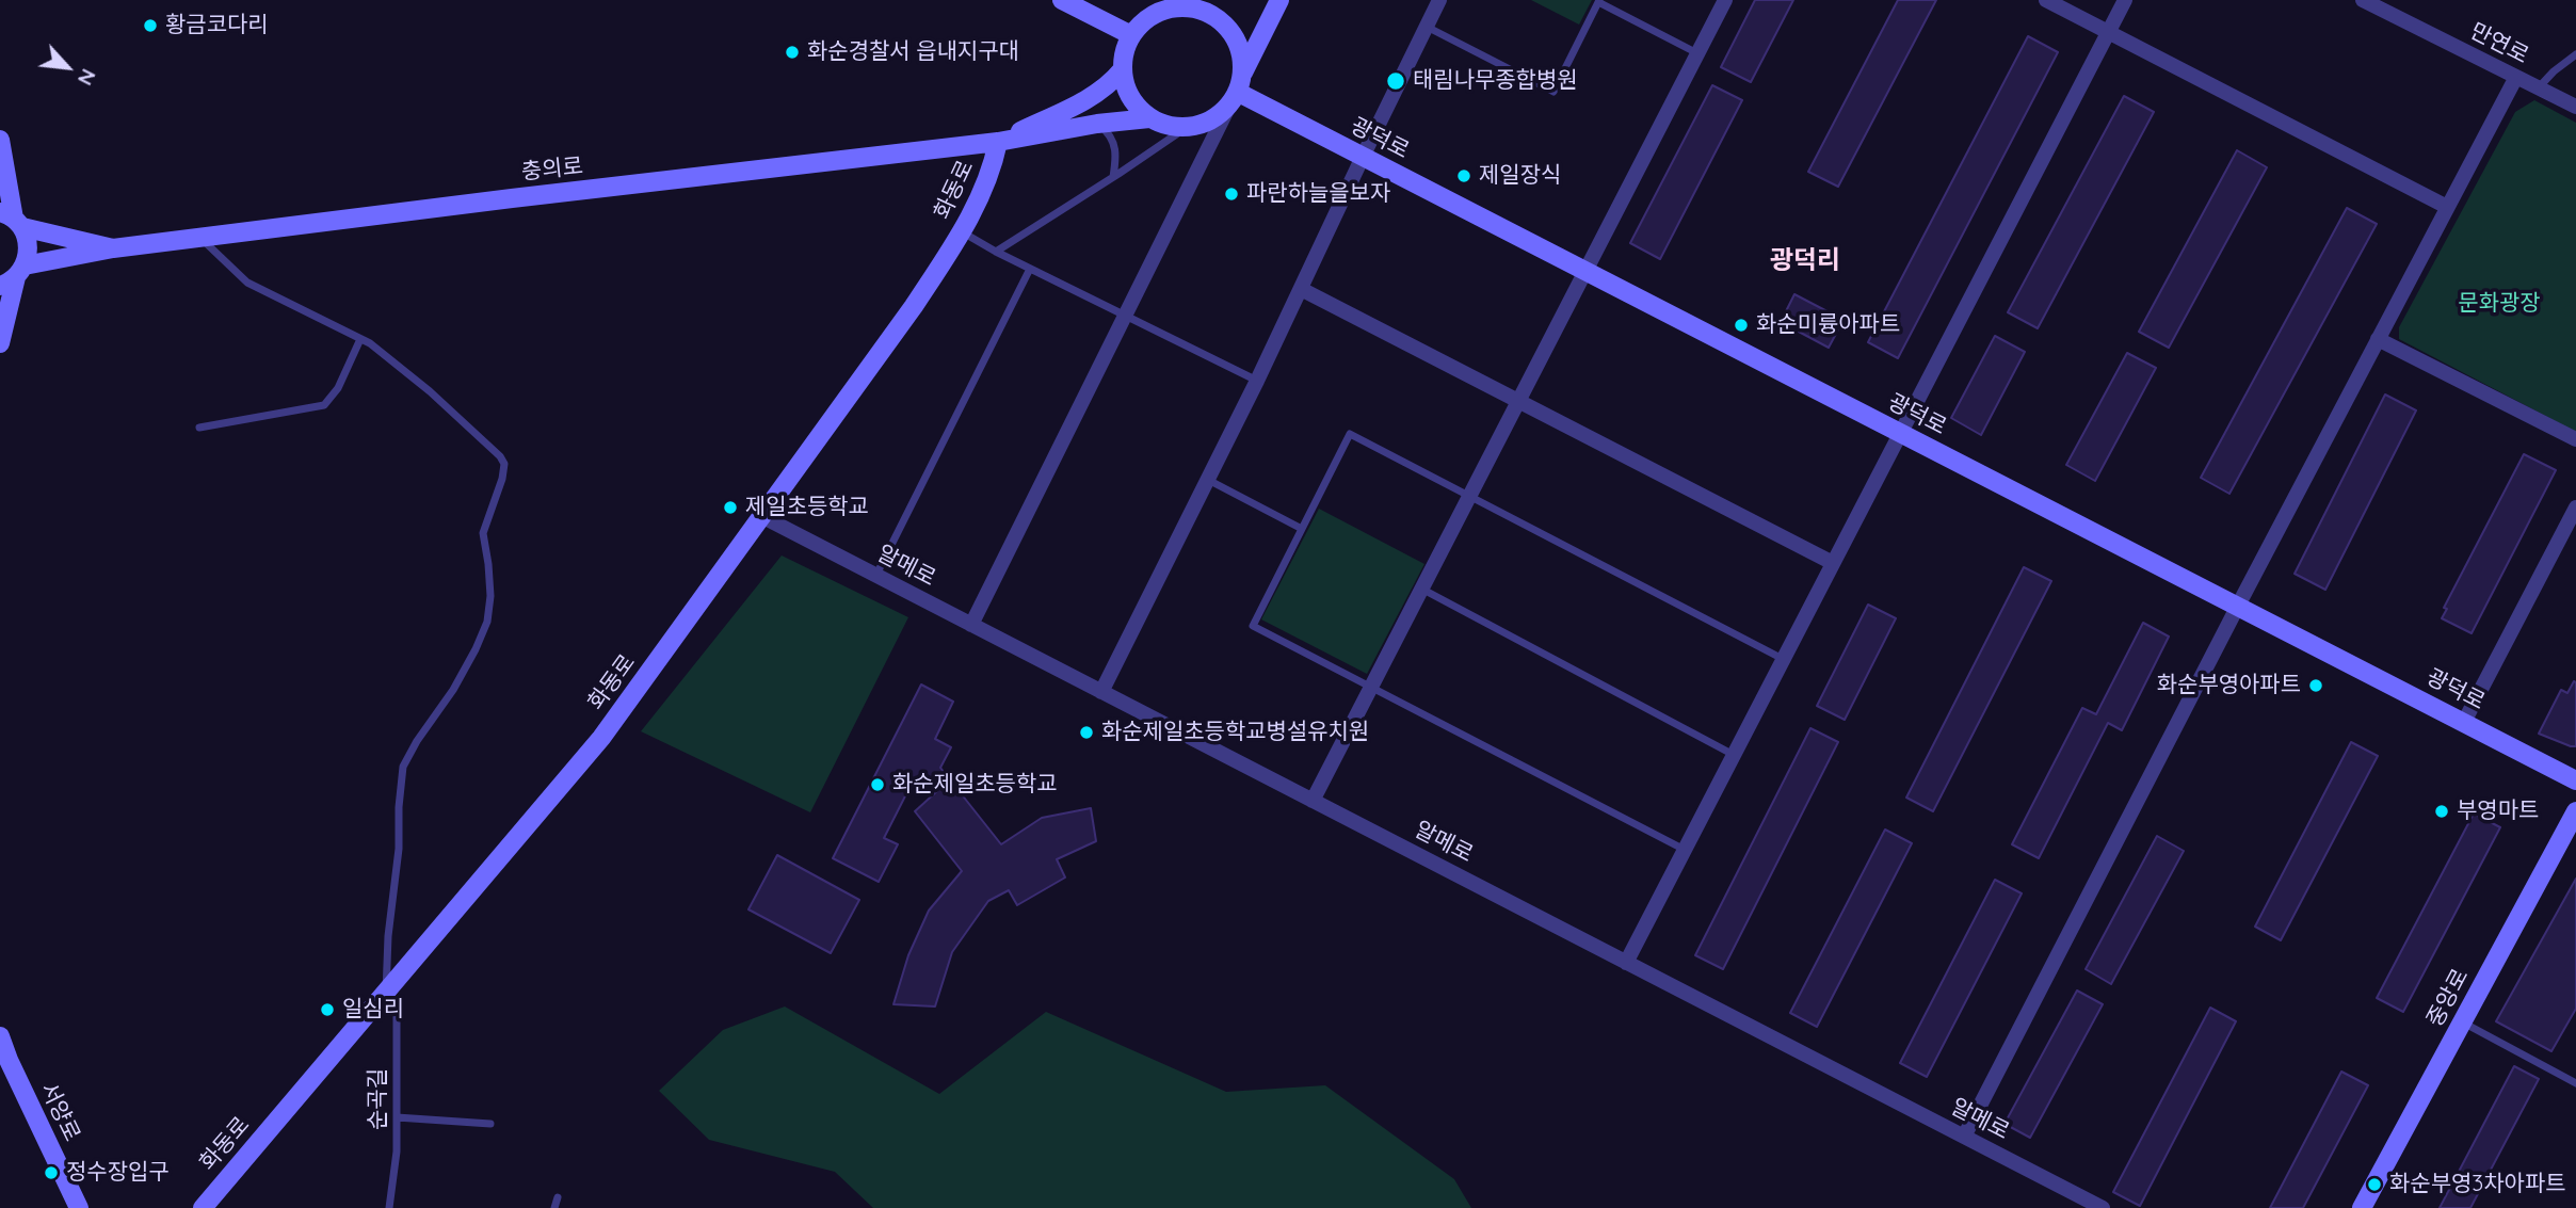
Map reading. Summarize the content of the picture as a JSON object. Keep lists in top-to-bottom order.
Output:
{
  "streets": {
    "street": [
      "만연로",
      "광덕로",
      "충의로",
      "화동로",
      "알메로",
      "중앙로",
      "서양로"
    ],
    "lane": ["순곡길"]
  },
  "crossings": [
    ["광덕로", "충의로"],
    ["충의로", "화동로"],
    ["화동로", "알메로"],
    ["화동로", "순곡길"]
  ],
  "districts": ["광덕리"],
  "parks": ["문화광장"],
  "places": [
    "황금코다리",
    "화순경찰서 읍내지구대",
    "태림나무종합병원",
    "제일장식",
    "파란하늘을보자",
    "화순미륭아파트",
    "제일초등학교",
    "화순부영아파트",
    "화순제일초등학교병설유치원",
    "화순제일초등학교",
    "부영마트",
    "일심리",
    "정수장입구",
    "화순부영3차아파트"
  ],
  "north": "bottom right"
}
